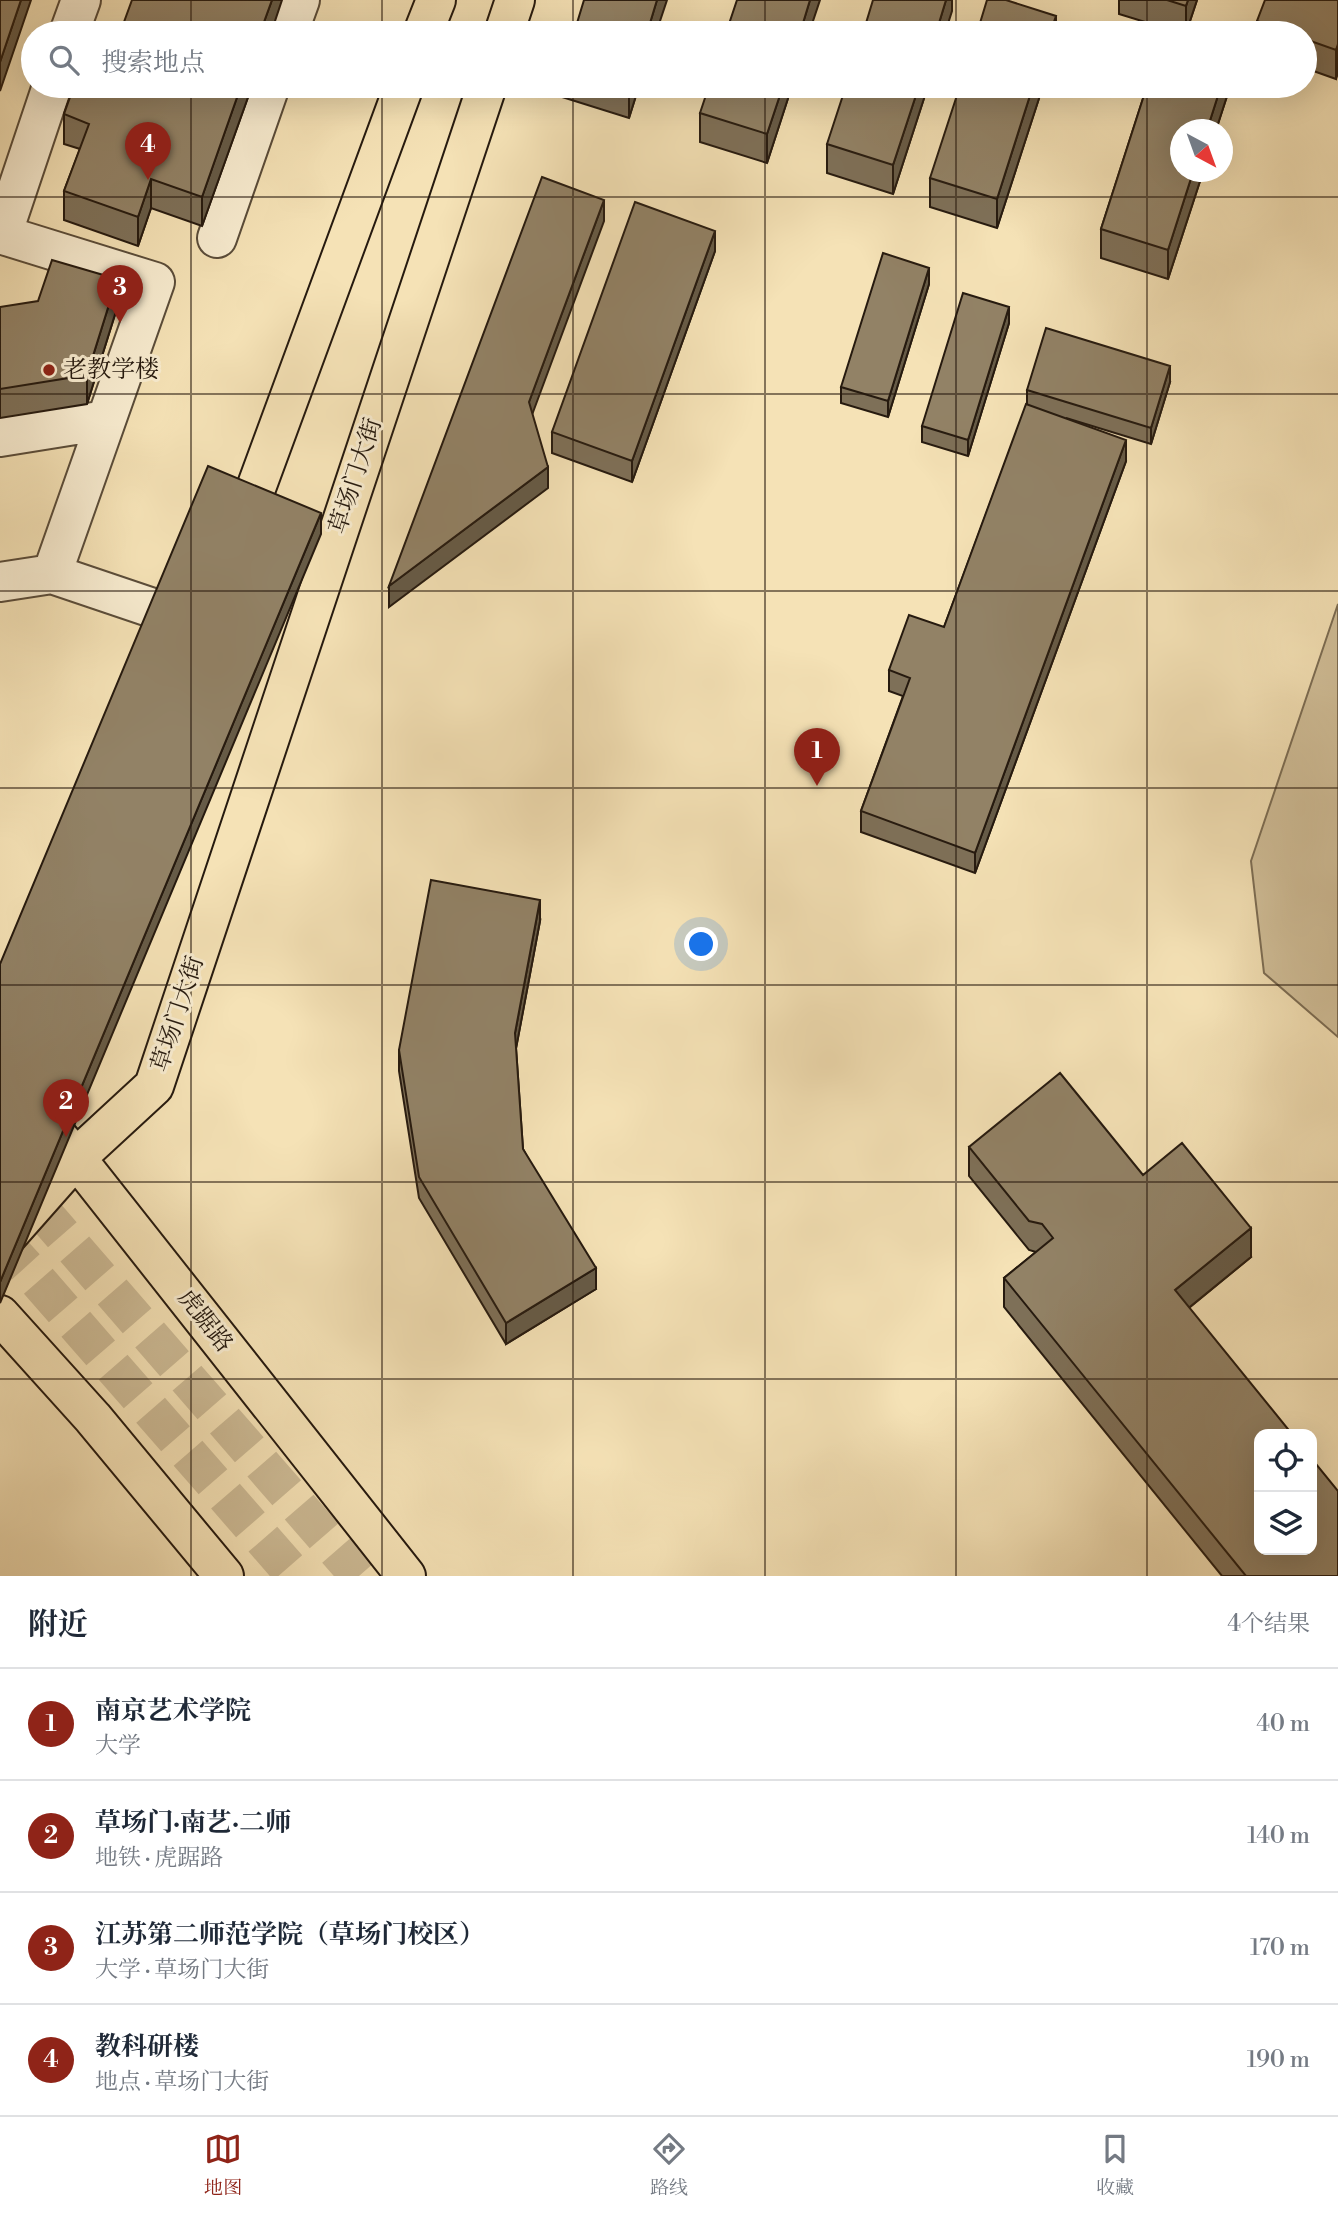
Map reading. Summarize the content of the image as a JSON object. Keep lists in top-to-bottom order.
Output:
{
  "streets": {
    "main road": ["草场门大街", "虎踞路"]
  },
  "crossings": [
    ["草场门大街", "虎踞路"]
  ],
  "places": ["老教学楼"],
  "north": "bottom right",
  "page": {
    "search": "搜索地点",
    "pins": [
      "4",
      "3",
      "1",
      "2"
    ],
    "heading": ["附近", "4个结果"],
    "list": [
      {
        "mark": "1",
        "name": "南京艺术学院",
        "note": "大学",
        "value": "40 m"
      },
      {
        "mark": "2",
        "name": "草场门·南艺·二师",
        "note": "地铁 · 虎踞路",
        "value": "140 m"
      },
      {
        "mark": "3",
        "name": "江苏第二师范学院（草场门校区）",
        "note": "大学 · 草场门大街",
        "value": "170 m"
      },
      {
        "mark": "4",
        "name": "教科研楼",
        "note": "地点 · 草场门大街",
        "value": "190 m"
      }
    ],
    "nav": ["地图", "路线", "收藏"]
  }
}
